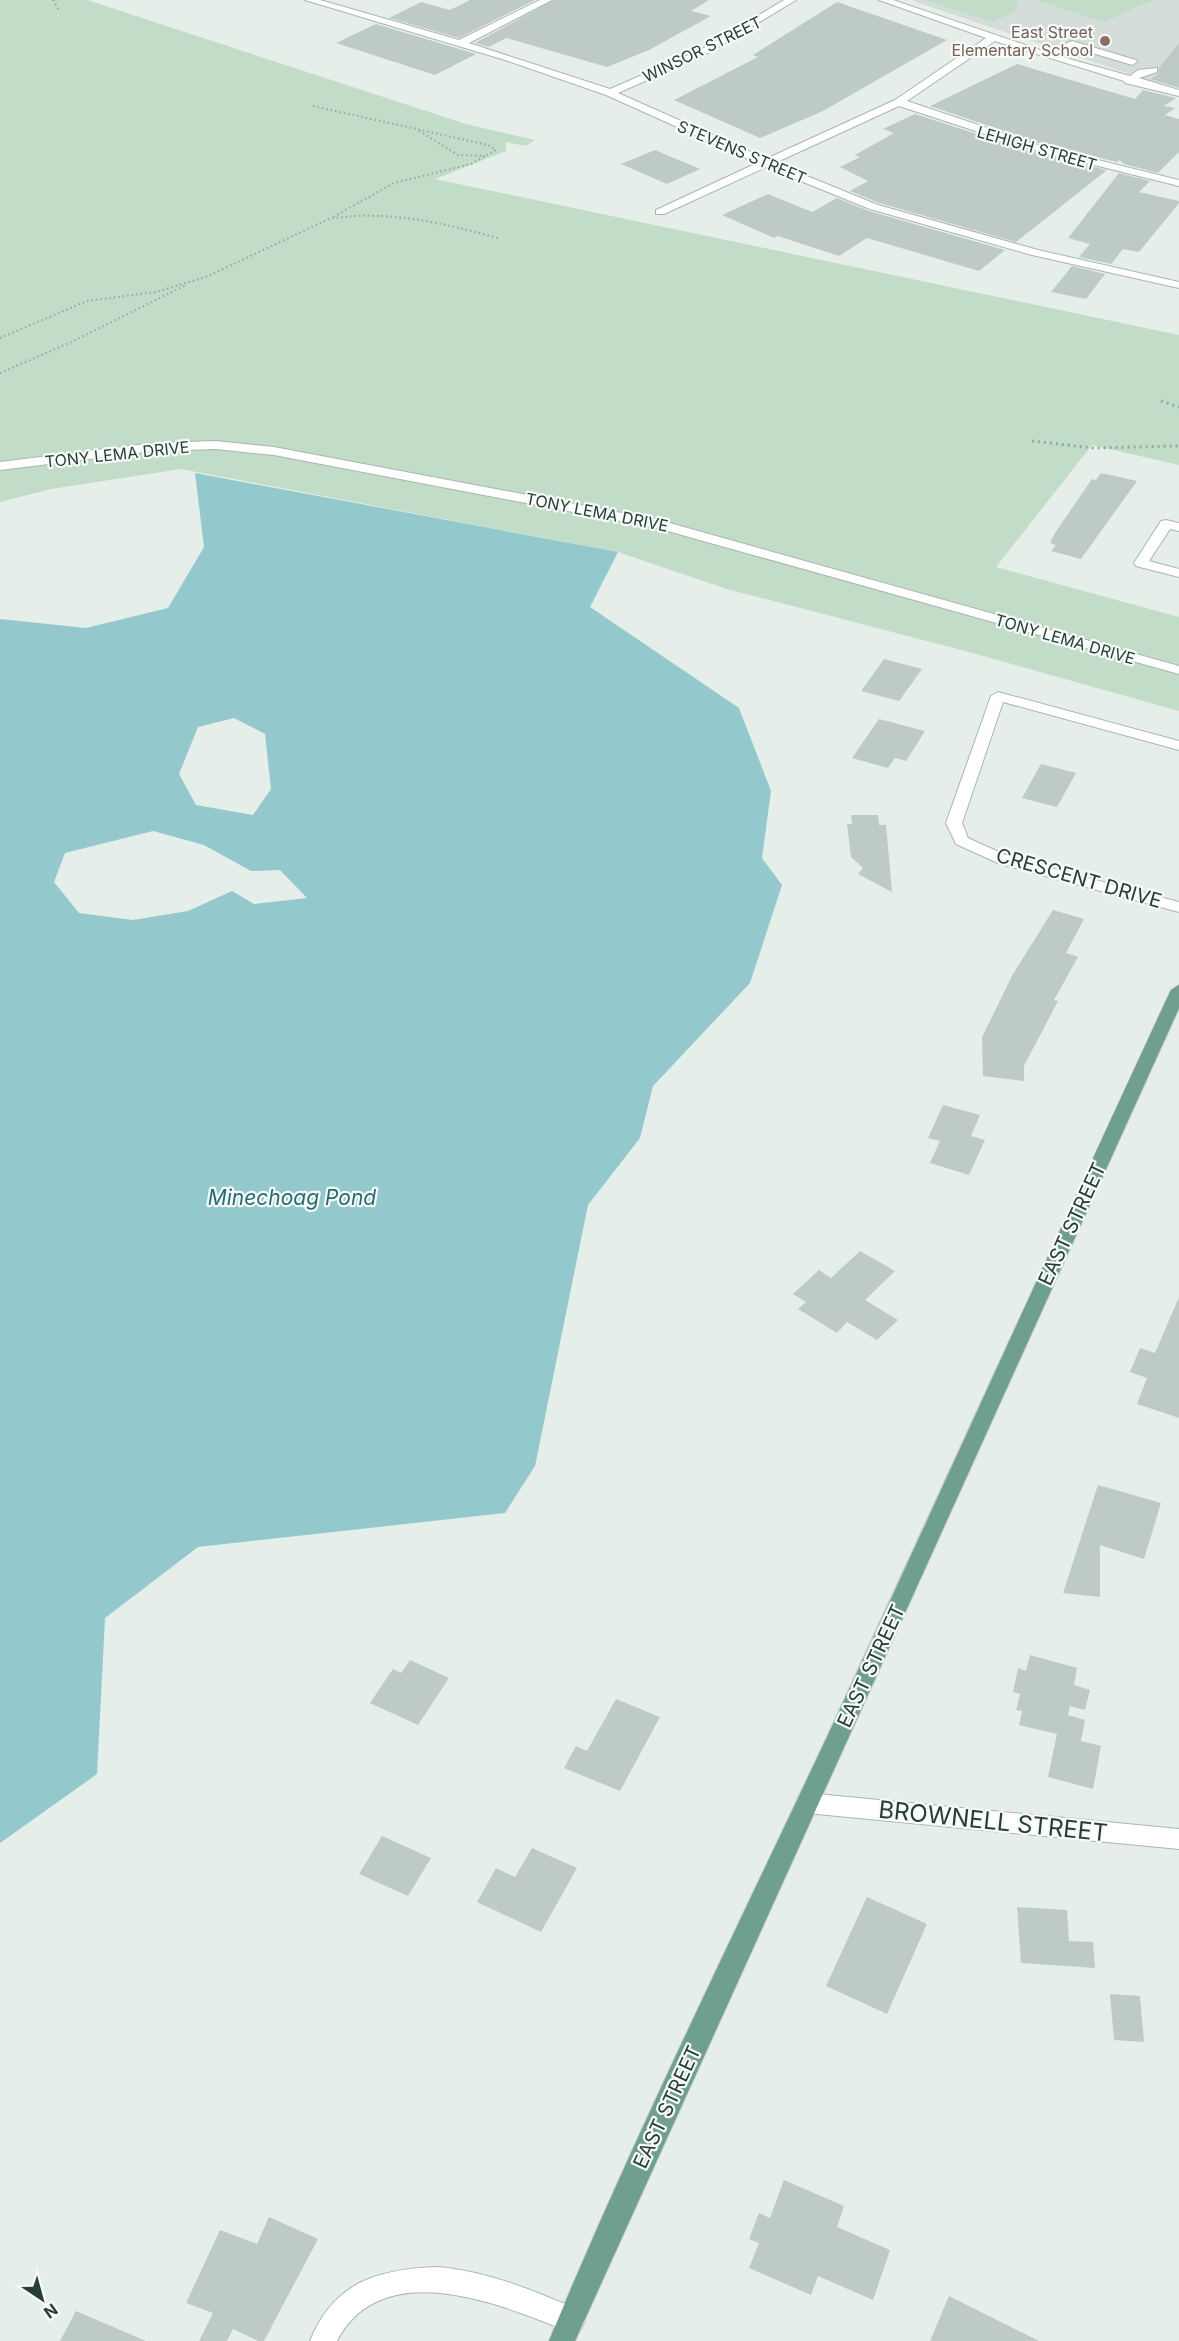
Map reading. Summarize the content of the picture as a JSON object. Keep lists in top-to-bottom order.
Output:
{
  "streets": {
    "main road": ["EAST STREET"],
    "street": [
      "WINSOR STREET",
      "LEHIGH STREET",
      "STEVENS STREET",
      "TONY LEMA DRIVE",
      "CRESCENT DRIVE",
      "BROWNELL STREET"
    ]
  },
  "crossings": [
    ["WINSOR STREET", "STEVENS STREET"],
    ["EAST STREET", "BROWNELL STREET"]
  ],
  "water": ["Minechoag Pond"],
  "places": ["East Street Elementary School"],
  "north": "bottom right"
}
